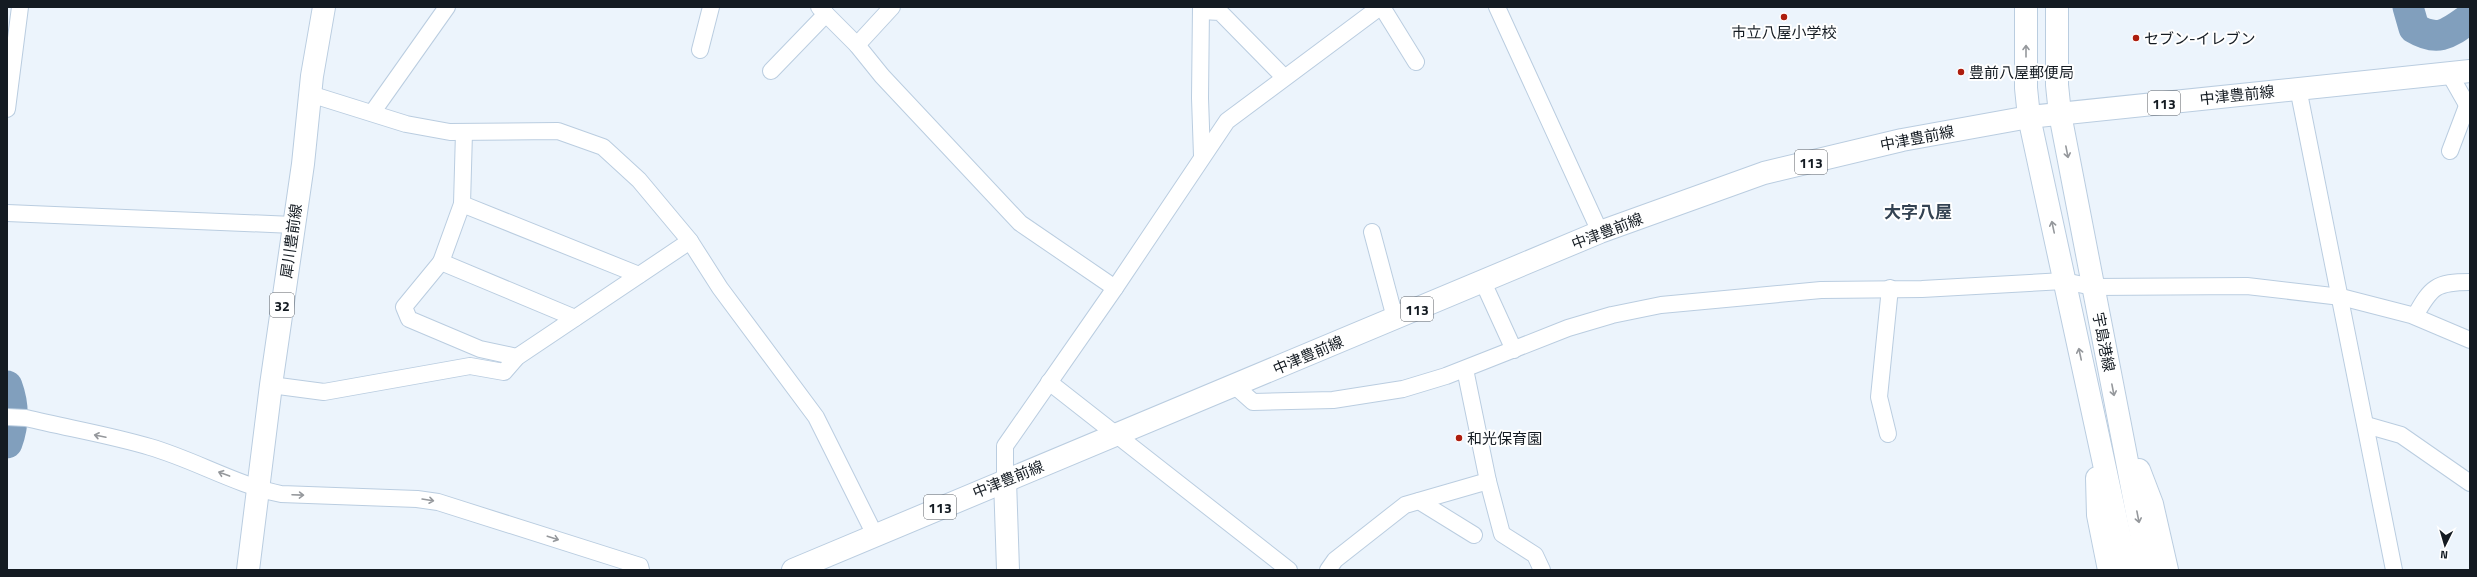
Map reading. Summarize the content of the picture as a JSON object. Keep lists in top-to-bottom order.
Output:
{
  "streets": {
    "main road": [
      "中津豊前線",
      "113",
      "犀川豊前線",
      "32",
      "宇島港線"
    ]
  },
  "crossings": [
    ["中津豊前線", "宇島港線"]
  ],
  "districts": ["大字八屋"],
  "places": [
    "市立八屋小学校",
    "セブン-イレブン",
    "豊前八屋郵便局",
    "和光保育園"
  ],
  "north": "bottom"
}
